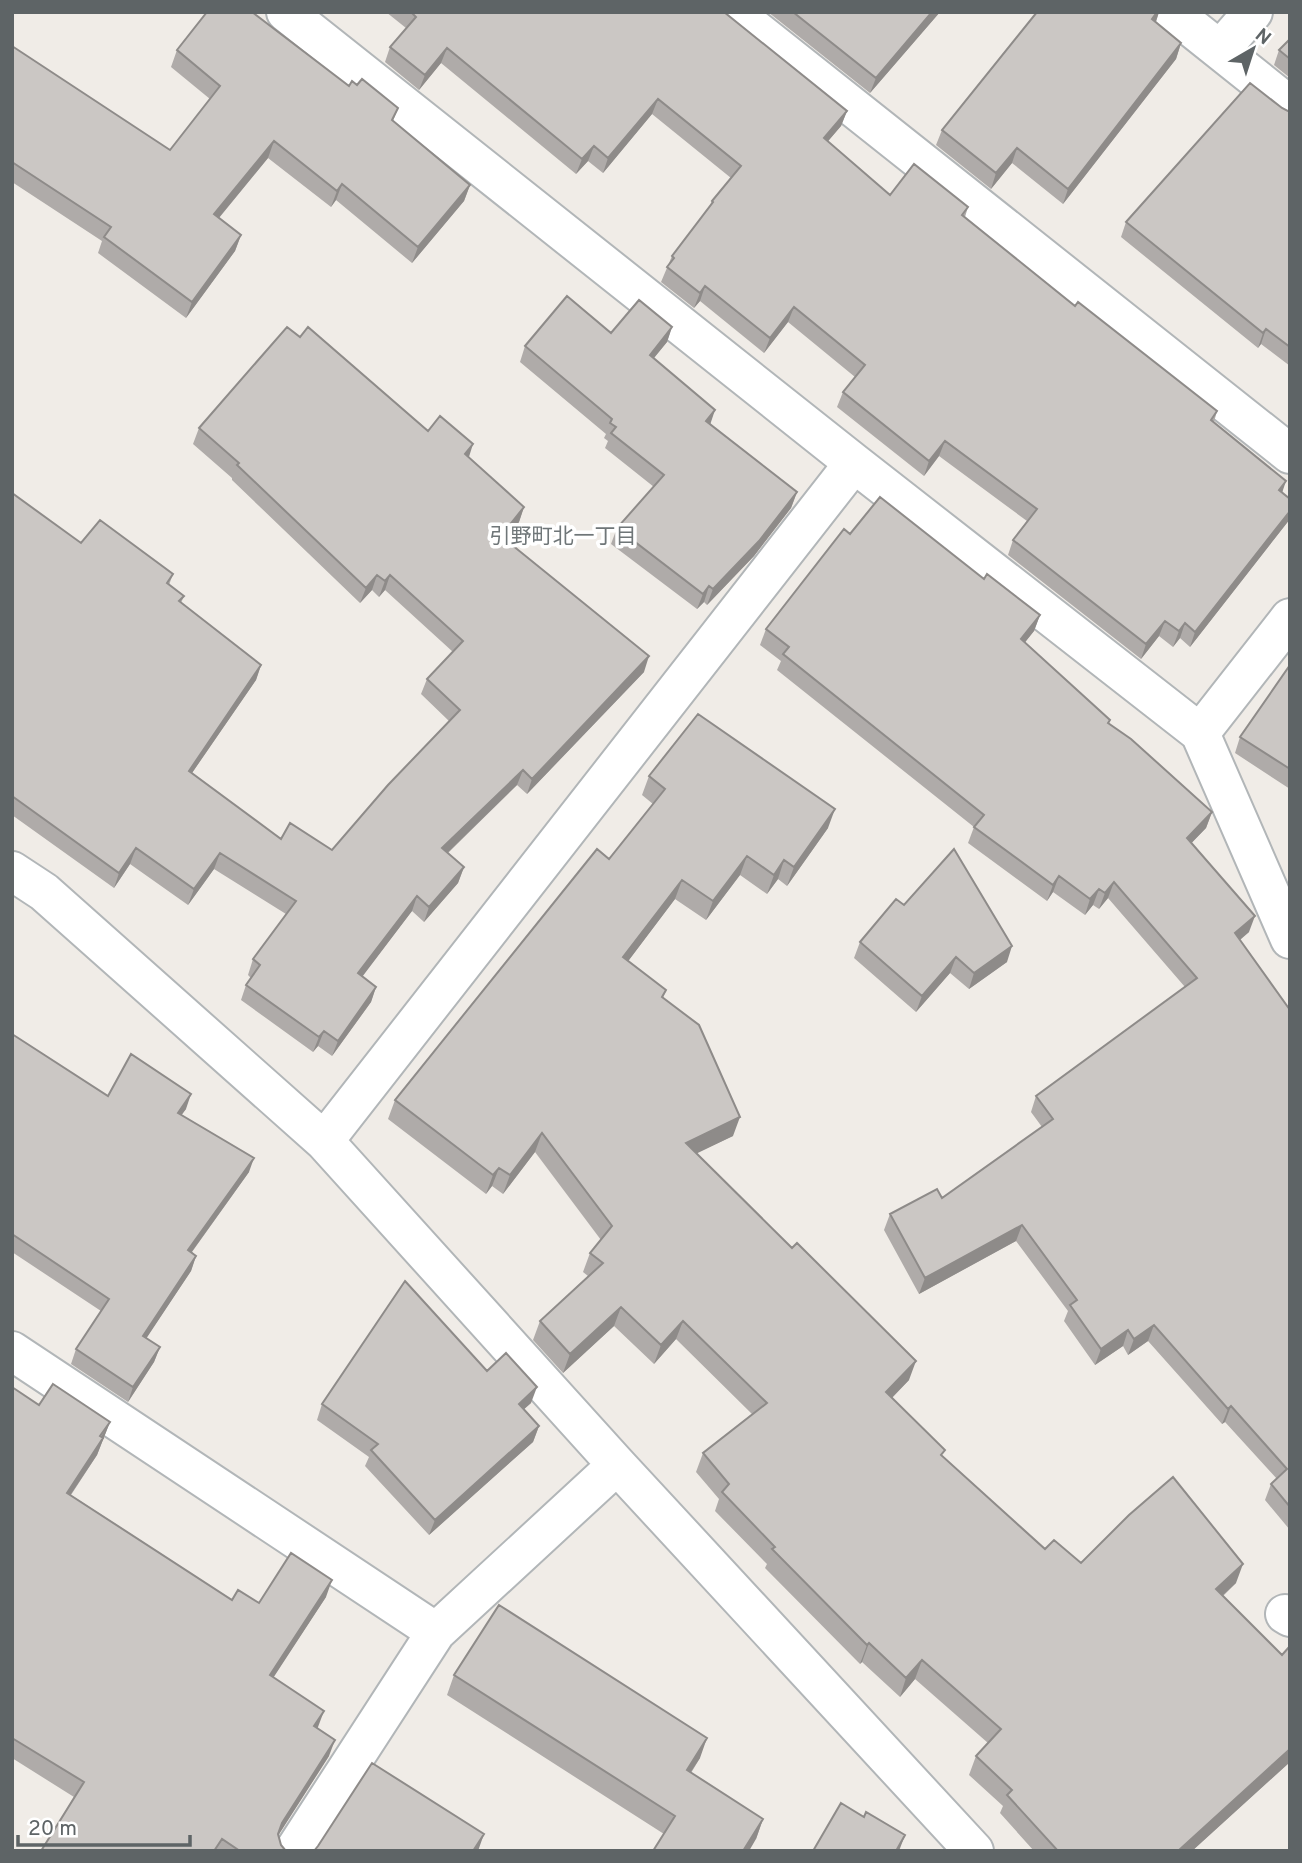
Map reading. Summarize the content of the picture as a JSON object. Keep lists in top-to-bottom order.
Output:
{
  "districts": ["引野町北一丁目"],
  "scale_bar": "20 m",
  "north": "top right"
}
